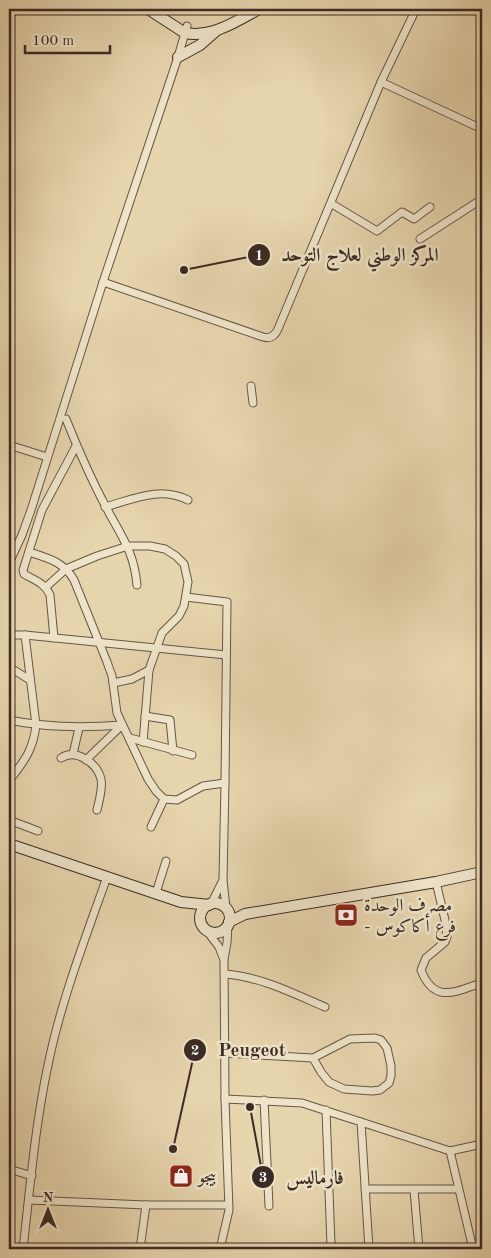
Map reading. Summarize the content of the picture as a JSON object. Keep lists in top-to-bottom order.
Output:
{
  "places": {
    "other": ["المركز الوطني لعلاج التوحد", "فارماليس", "Peugeot"],
    "bank": ["مصرف الوحدة - فرع أكاكوس"],
    "shop": ["بيجو"]
  },
  "scale_bar": "100 m",
  "north": "top"
}
